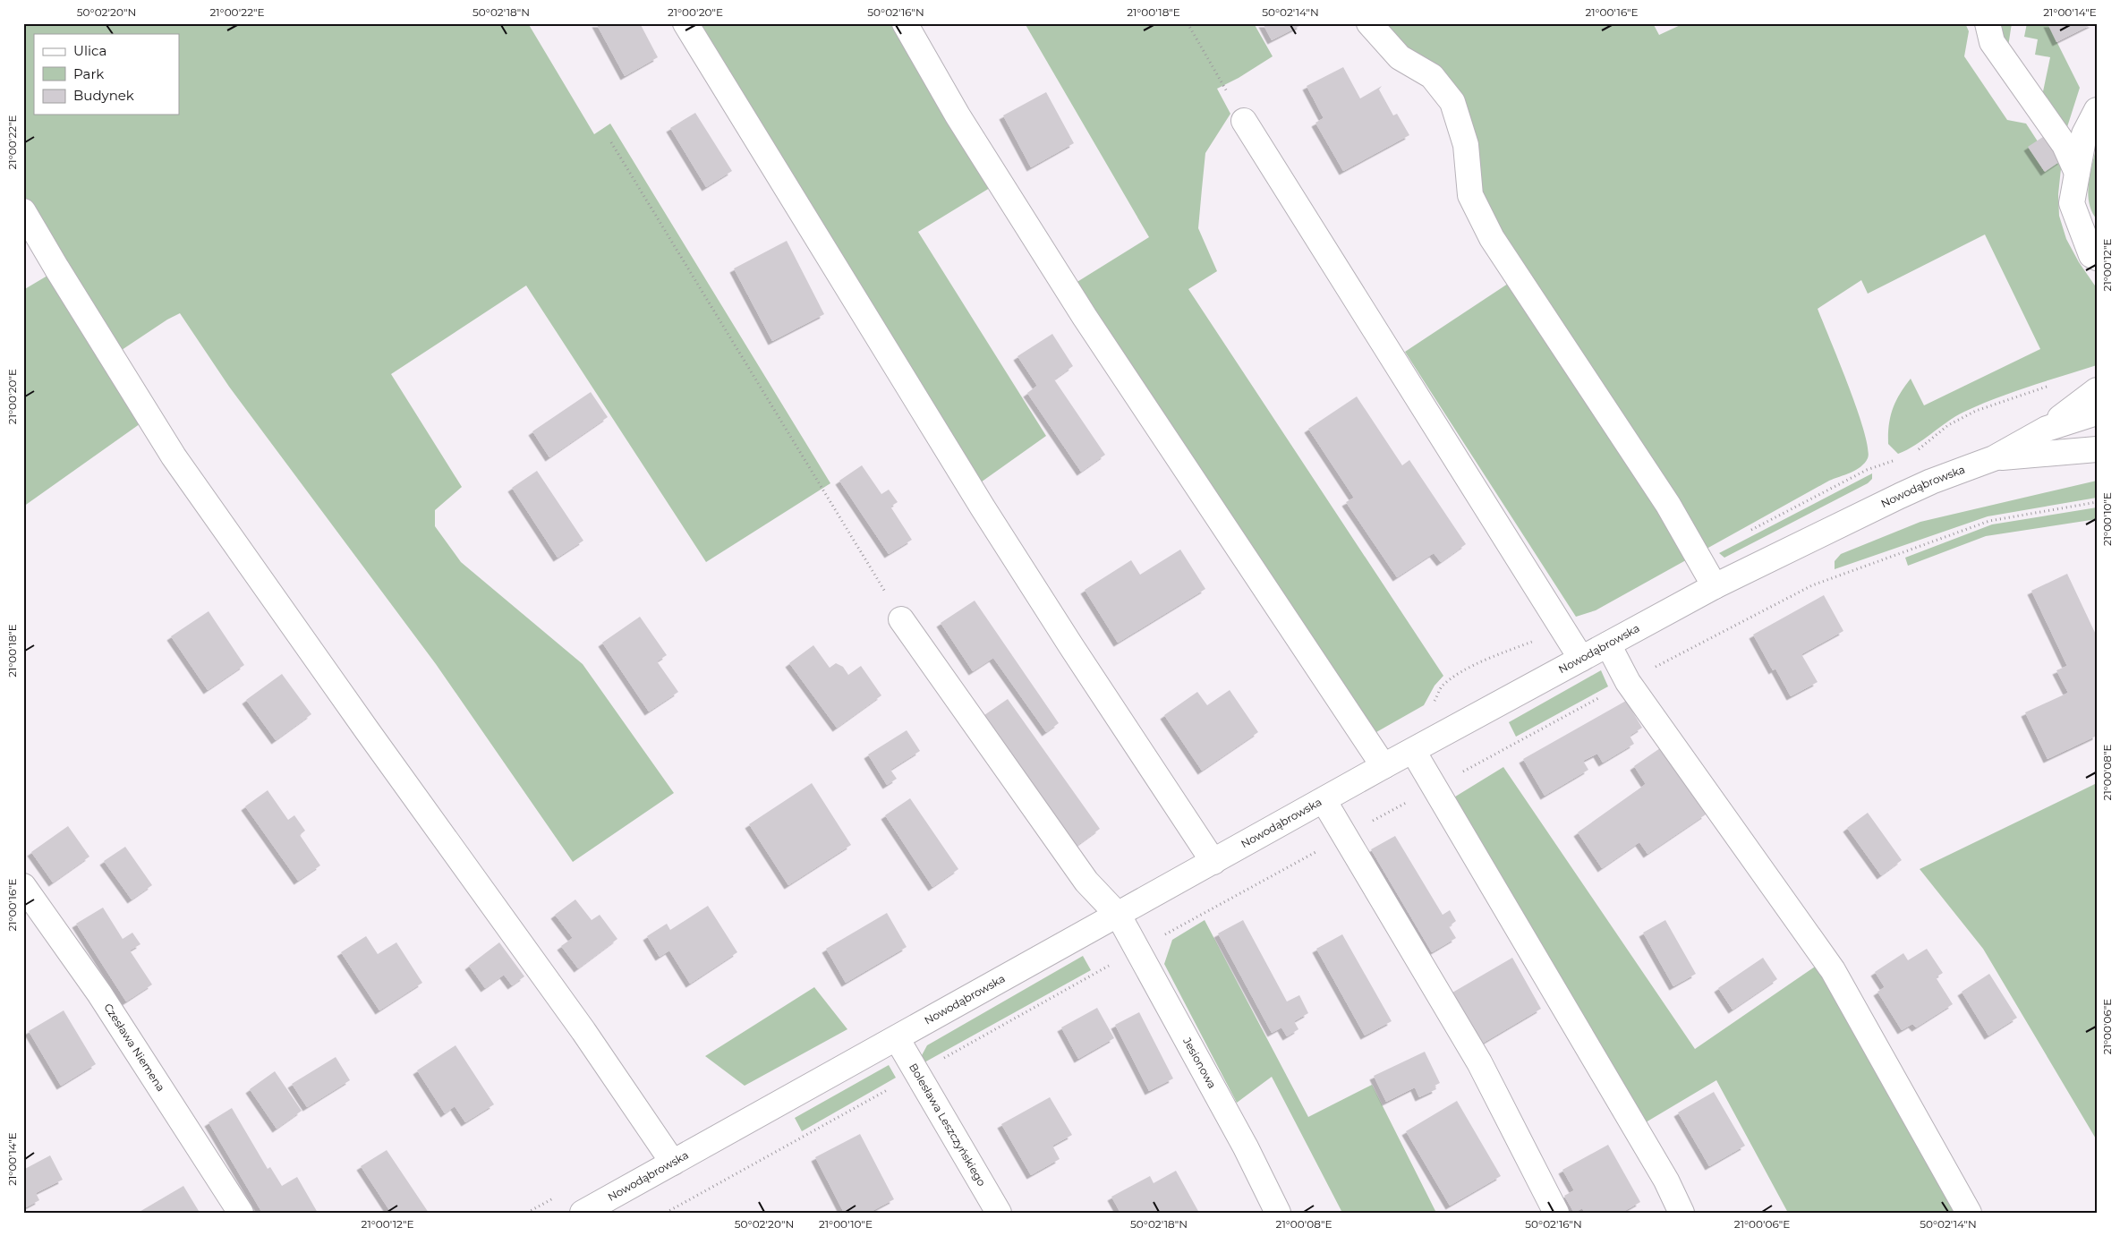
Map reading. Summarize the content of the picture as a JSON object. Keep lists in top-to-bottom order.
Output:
{
  "streets": {
    "street": [
      "Nowodąbrowska",
      "Czesława Niemena",
      "Jesionowa",
      "Bolesława Leszczyńskiego"
    ]
  },
  "crossings": [
    ["Nowodąbrowska", "Jesionowa"],
    ["Nowodąbrowska", "Bolesława Leszczyńskiego"]
  ],
  "legend": ["Ulica", "Park", "Budynek"],
  "coordinates": [
    "50°02'20\"N",
    "21°00'22\"E",
    "50°02'18\"N",
    "21°00'20\"E",
    "50°02'16\"N",
    "21°00'18\"E",
    "50°02'14\"N",
    "21°00'16\"E",
    "21°00'14\"E",
    "21°00'12\"E",
    "21°00'10\"E",
    "21°00'08\"E",
    "21°00'06\"E"
  ]
}
